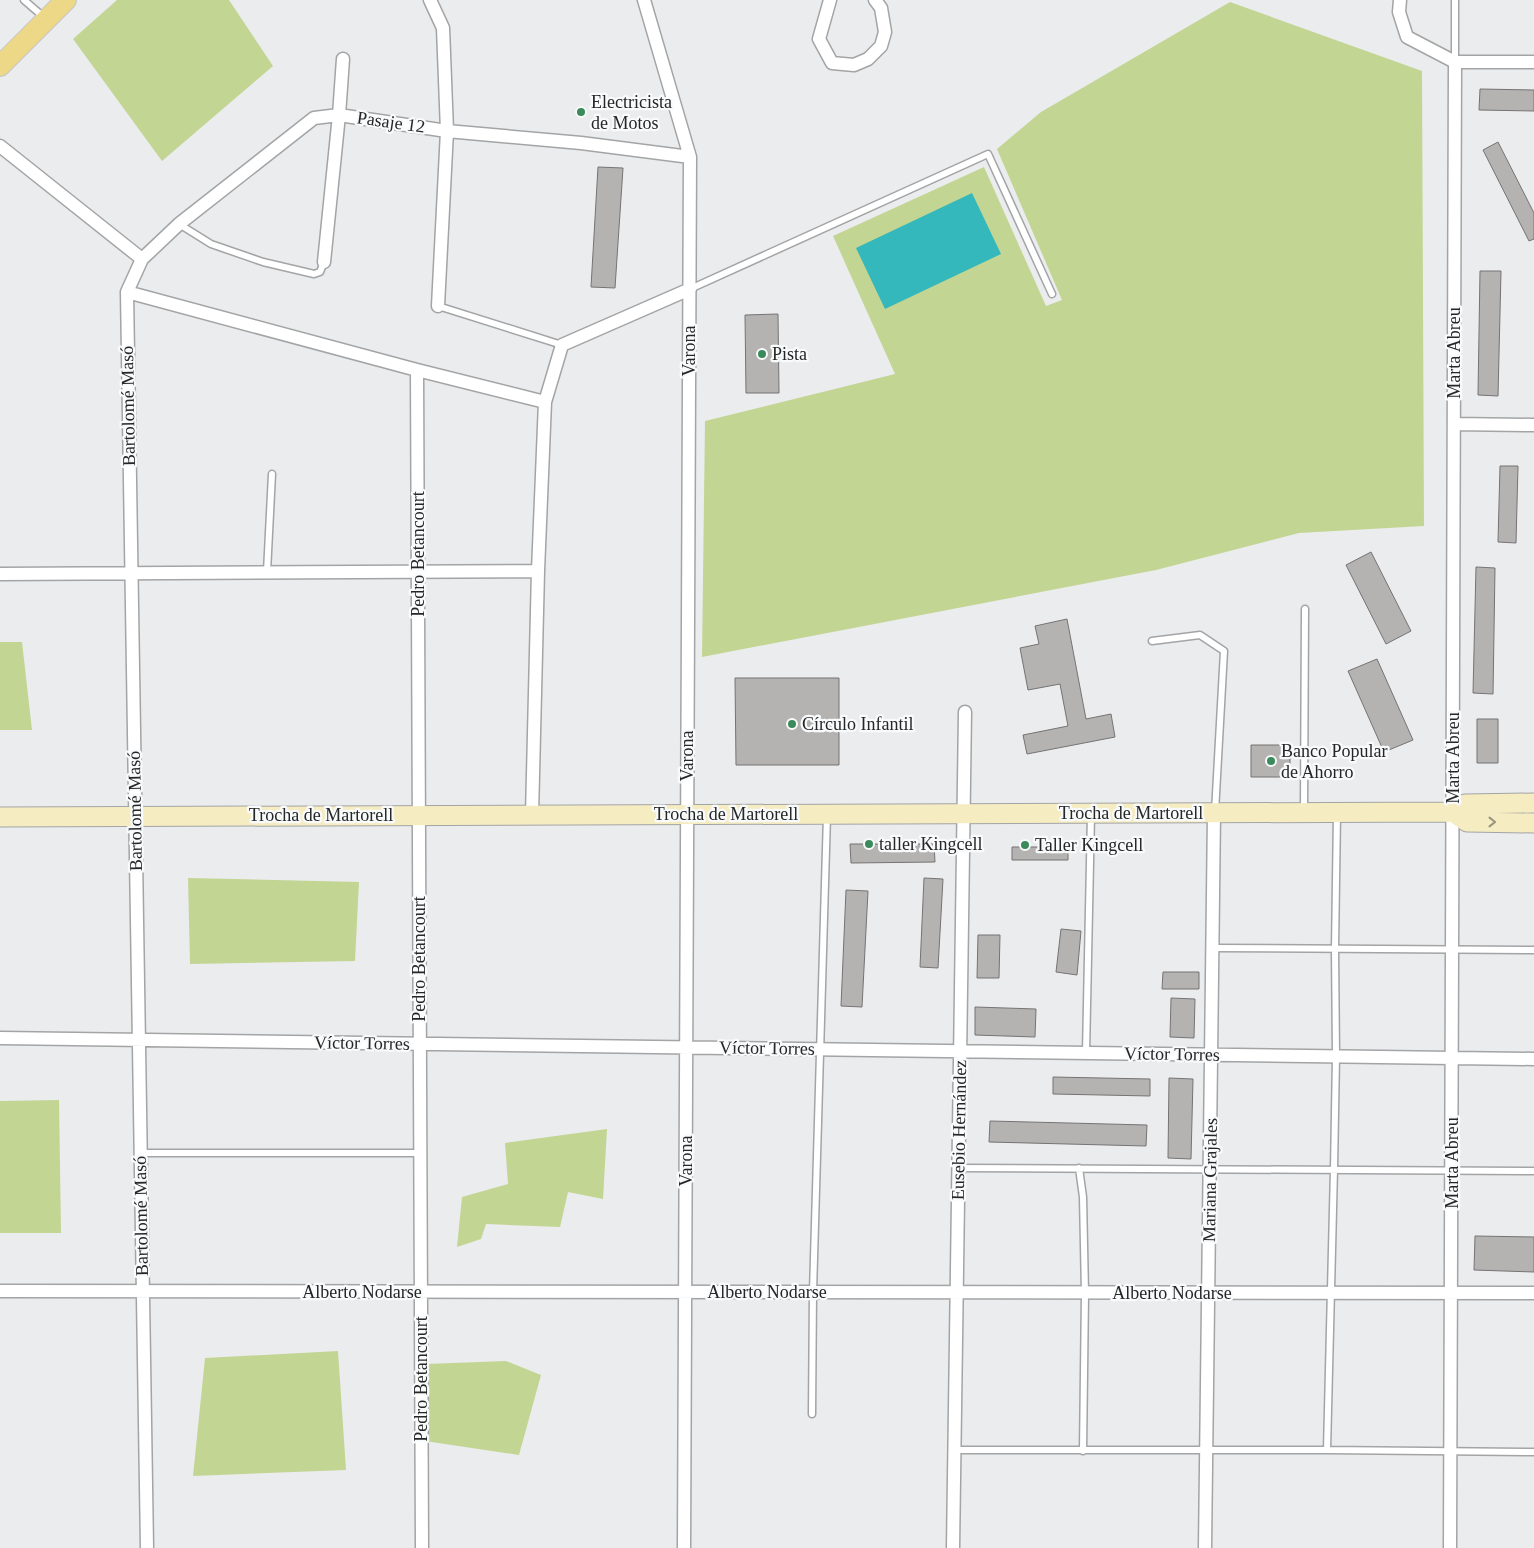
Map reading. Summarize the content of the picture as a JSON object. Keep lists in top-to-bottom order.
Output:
{
  "streets": {
    "street": [
      "Pasaje 12",
      "Varona",
      "Marta Abreu",
      "Bartolomé Masó",
      "Pedro Betancourt",
      "Trocha de Martorell",
      "Víctor Torres",
      "Eusebio Hernández",
      "Mariana Grajales",
      "Alberto Nodarse"
    ]
  },
  "crossings": [
    ["Pasaje 12", "Varona"],
    ["Pasaje 12", "Bartolomé Masó"],
    ["Varona", "Trocha de Martorell"],
    ["Varona", "Víctor Torres"],
    ["Varona", "Alberto Nodarse"],
    ["Marta Abreu", "Trocha de Martorell"],
    ["Marta Abreu", "Víctor Torres"],
    ["Marta Abreu", "Alberto Nodarse"],
    ["Bartolomé Masó", "Trocha de Martorell"],
    ["Bartolomé Masó", "Víctor Torres"],
    ["Bartolomé Masó", "Alberto Nodarse"],
    ["Pedro Betancourt", "Trocha de Martorell"],
    ["Pedro Betancourt", "Víctor Torres"],
    ["Pedro Betancourt", "Alberto Nodarse"],
    ["Trocha de Martorell", "Eusebio Hernández"],
    ["Trocha de Martorell", "Mariana Grajales"],
    ["Víctor Torres", "Eusebio Hernández"],
    ["Víctor Torres", "Mariana Grajales"],
    ["Eusebio Hernández", "Alberto Nodarse"],
    ["Mariana Grajales", "Alberto Nodarse"]
  ],
  "places": [
    "Electricista de Motos",
    "Pista",
    "Círculo Infantil",
    "Banco Popular de Ahorro",
    "taller Kingcell",
    "Taller Kingcell"
  ]
}
